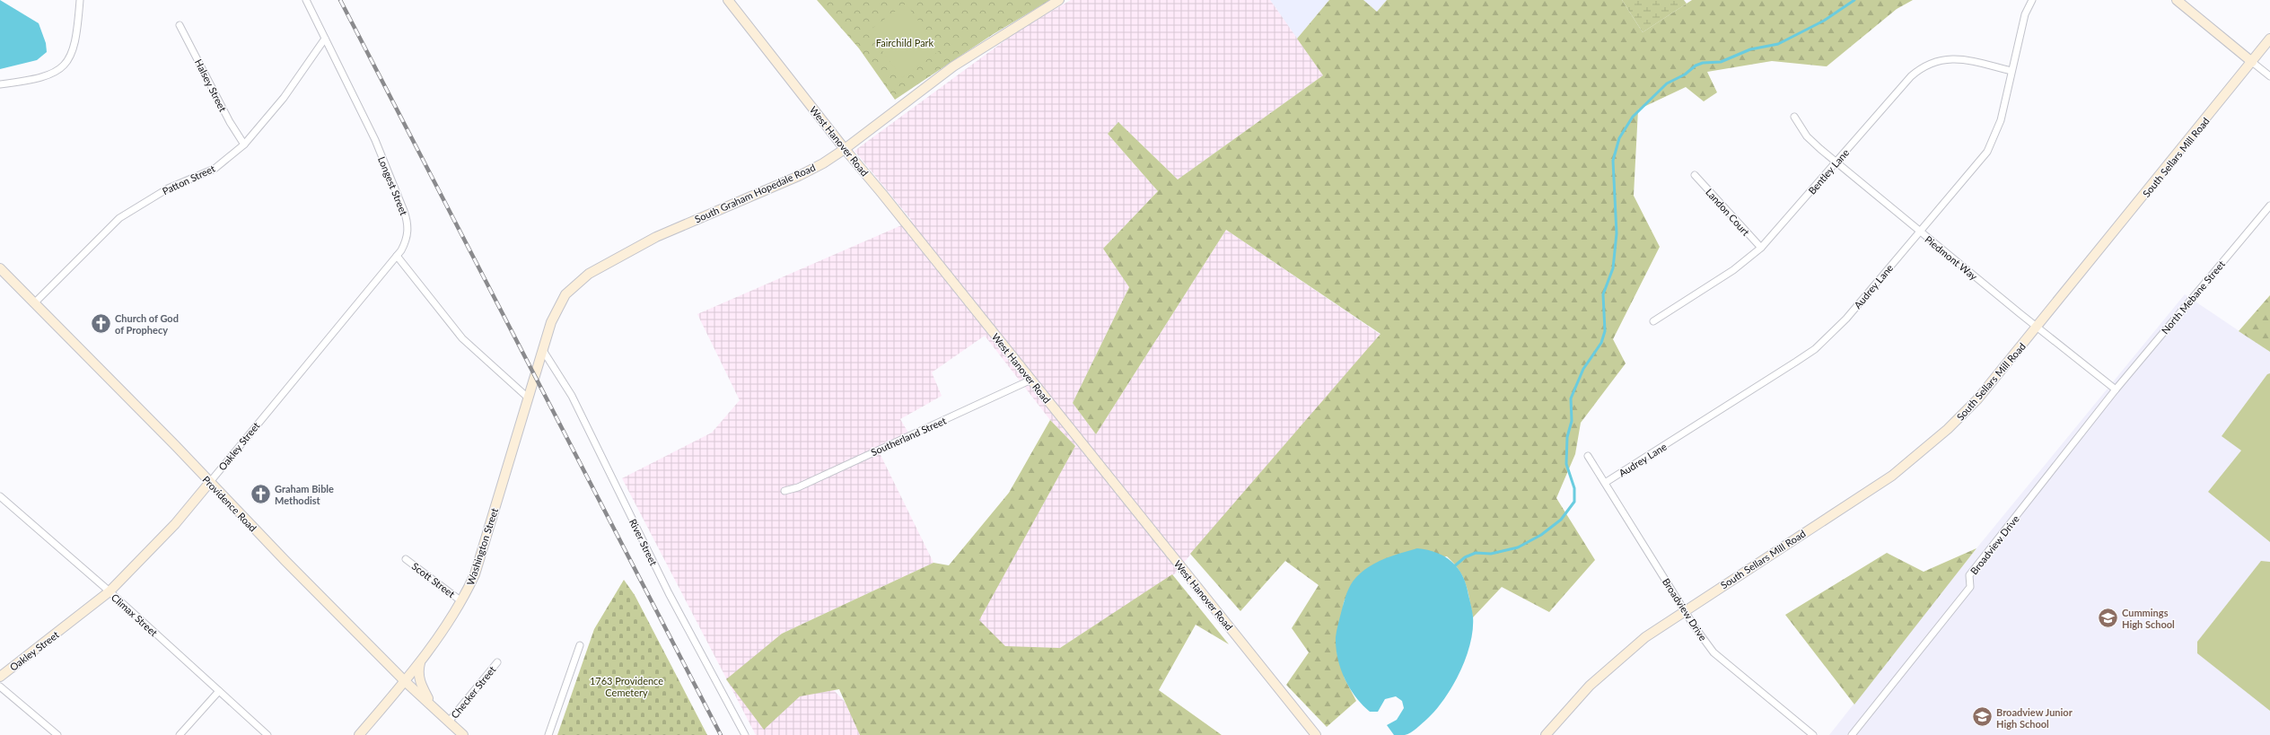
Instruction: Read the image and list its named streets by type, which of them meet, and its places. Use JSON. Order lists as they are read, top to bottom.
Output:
{
  "streets": {
    "street": [
      "Halsey Street",
      "West Hanover Road",
      "South Sellars Mill Road",
      "Bentley Lane",
      "Patton Street",
      "Longest Street",
      "South Graham Hopedale Road",
      "Landon Court",
      "Piedmont Way",
      "Audrey Lane",
      "North Mebane Street",
      "Southerland Street",
      "Oakley Street",
      "Providence Road",
      "River Street",
      "Broadview Drive",
      "Washington Street",
      "Scott Street",
      "Climax Street",
      "Checker Street"
    ]
  },
  "crossings": [
    ["Halsey Street", "Patton Street"],
    ["West Hanover Road", "South Graham Hopedale Road"],
    ["West Hanover Road", "Southerland Street"],
    ["South Sellars Mill Road", "Piedmont Way"],
    ["South Sellars Mill Road", "Broadview Drive"],
    ["Bentley Lane", "Landon Court"],
    ["Bentley Lane", "Piedmont Way"],
    ["Bentley Lane", "Audrey Lane"],
    ["Patton Street", "Longest Street"],
    ["Patton Street", "Providence Road"],
    ["Longest Street", "Oakley Street"],
    ["South Graham Hopedale Road", "River Street"],
    ["South Graham Hopedale Road", "Washington Street"],
    ["Piedmont Way", "Audrey Lane"],
    ["Piedmont Way", "North Mebane Street"],
    ["Piedmont Way", "Broadview Drive"],
    ["Audrey Lane", "Broadview Drive"],
    ["North Mebane Street", "Broadview Drive"],
    ["Oakley Street", "Providence Road"],
    ["Oakley Street", "Climax Street"],
    ["Providence Road", "Washington Street"],
    ["Providence Road", "Checker Street"],
    ["River Street", "Washington Street"],
    ["Washington Street", "Scott Street"]
  ],
  "parks": ["Fairchild Park", "1763 Providence Cemetery"],
  "places": {
    "church": ["Church of God of Prophecy", "Graham Bible Methodist"],
    "school or university": ["Cummings High School", "Broadview Junior High School"]
  }
}
